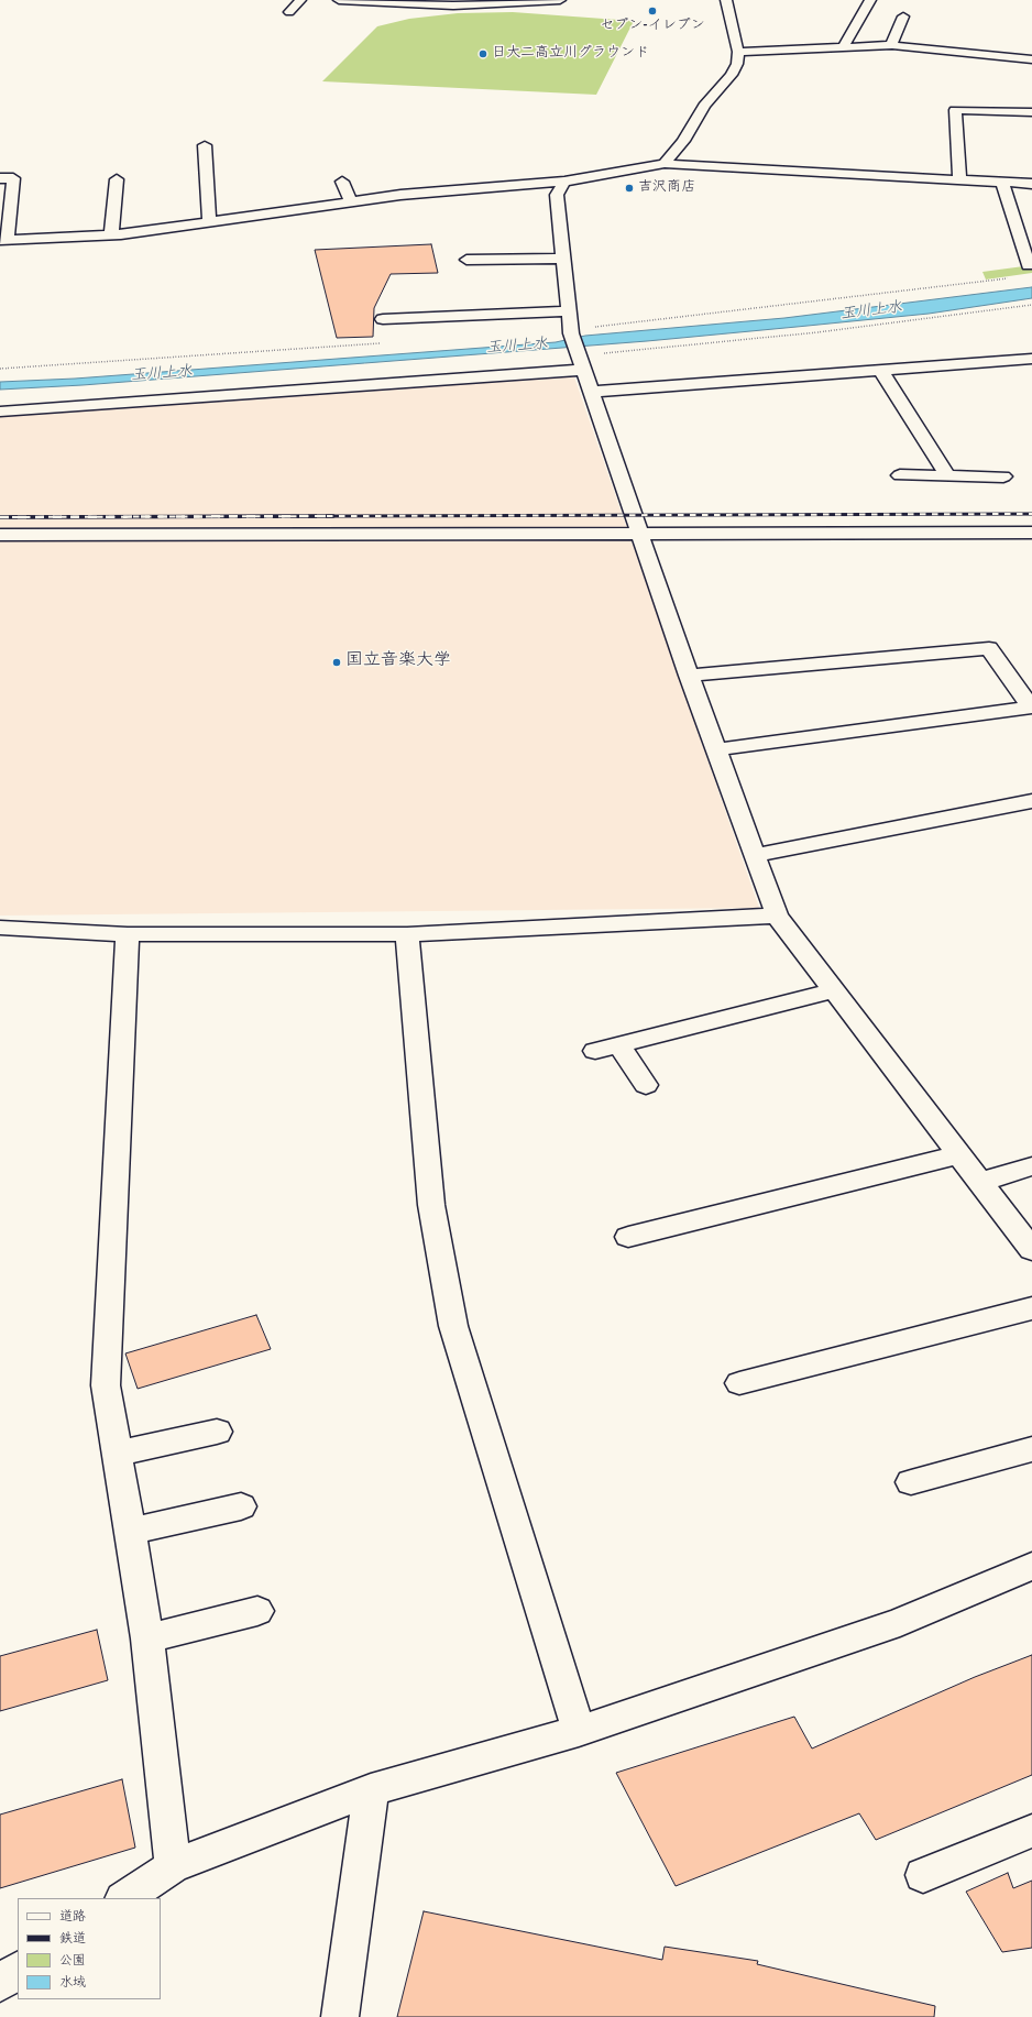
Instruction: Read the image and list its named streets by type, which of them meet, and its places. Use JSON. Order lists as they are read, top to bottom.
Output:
{
  "water": ["玉川上水"],
  "places": [
    "セブン-イレブン",
    "日大二高立川グラウンド",
    "吉沢商店",
    "国立音楽大学"
  ],
  "legend": [
    "道路",
    "鉄道",
    "公園",
    "水域"
  ]
}
